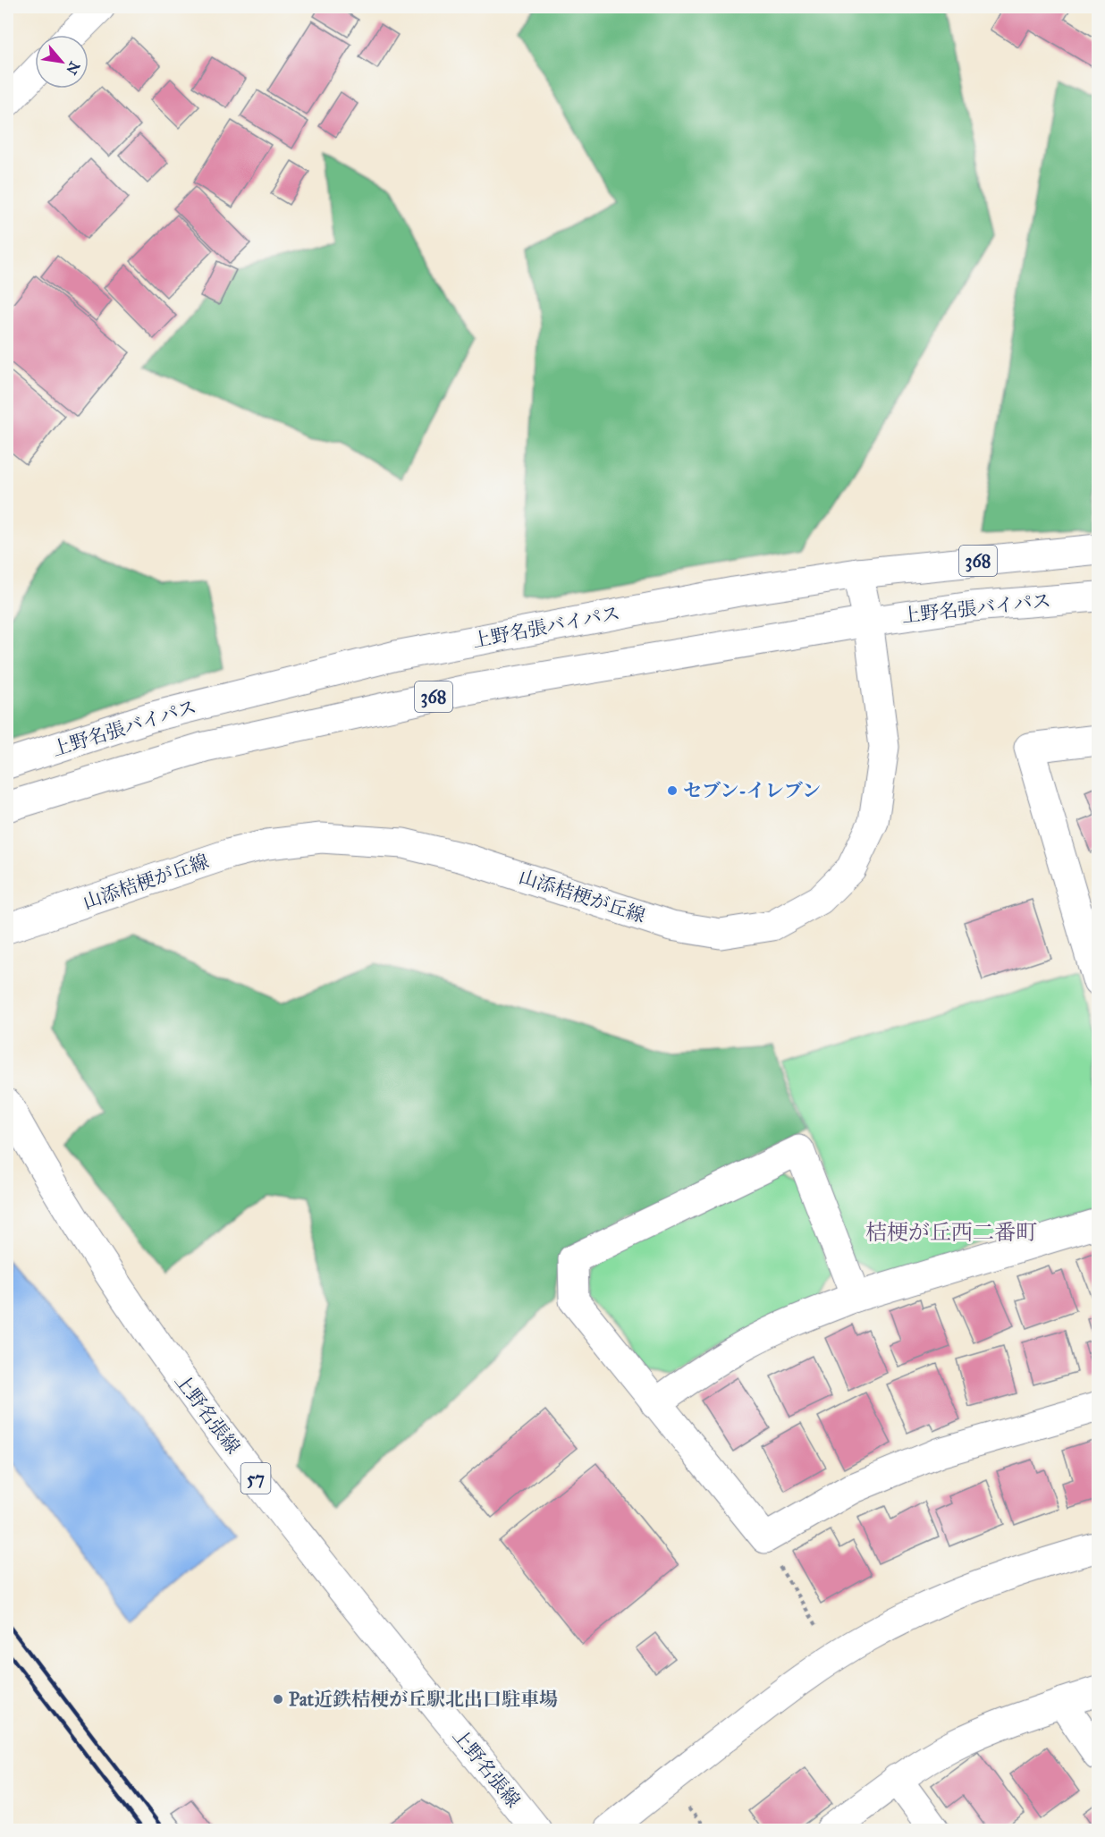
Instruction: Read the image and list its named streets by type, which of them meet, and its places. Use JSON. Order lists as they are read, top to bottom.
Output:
{
  "streets": {
    "main road": [
      "368",
      "上野名張バイパス",
      "山添桔梗が丘線",
      "上野名張線",
      "57"
    ]
  },
  "crossings": [
    ["上野名張バイパス", "山添桔梗が丘線"]
  ],
  "districts": ["桔梗が丘西二番町"],
  "places": ["セブン-イレブン", "Pat近鉄桔梗が丘駅北出口駐車場"],
  "north": "bottom right"
}
